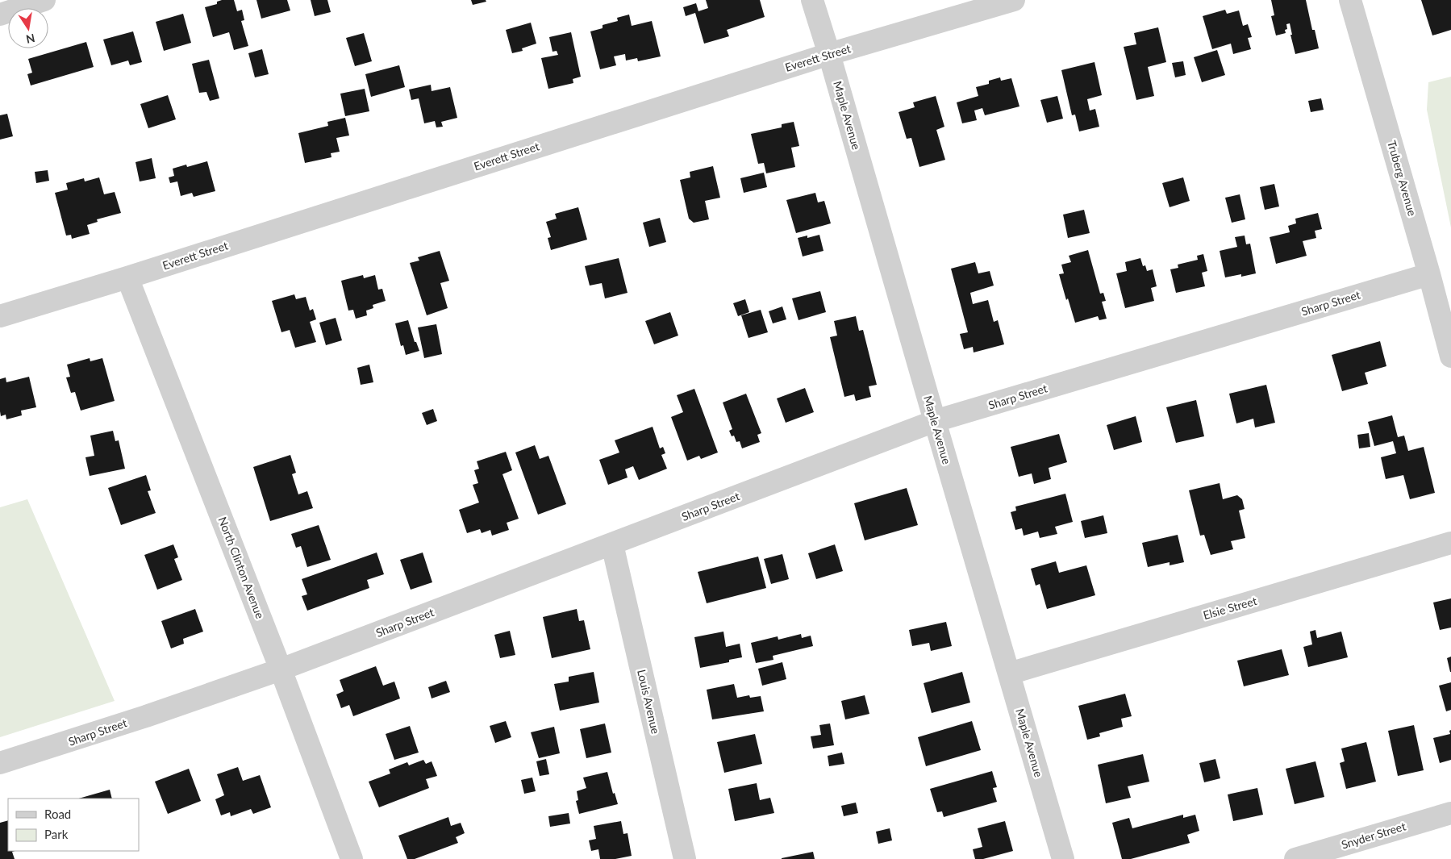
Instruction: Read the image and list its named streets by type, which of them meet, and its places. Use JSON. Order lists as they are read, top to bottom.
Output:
{
  "streets": {
    "street": [
      "Everett Street",
      "Maple Avenue",
      "Truberg Avenue",
      "Sharp Street",
      "North Clinton Avenue",
      "Elsie Street",
      "Louis Avenue",
      "Snyder Street"
    ]
  },
  "crossings": [
    ["Everett Street", "Maple Avenue"],
    ["Everett Street", "North Clinton Avenue"],
    ["Maple Avenue", "Sharp Street"],
    ["Maple Avenue", "Elsie Street"],
    ["Truberg Avenue", "Sharp Street"],
    ["Sharp Street", "North Clinton Avenue"],
    ["Sharp Street", "Louis Avenue"]
  ],
  "legend": ["Road", "Park"],
  "north": "bottom"
}
